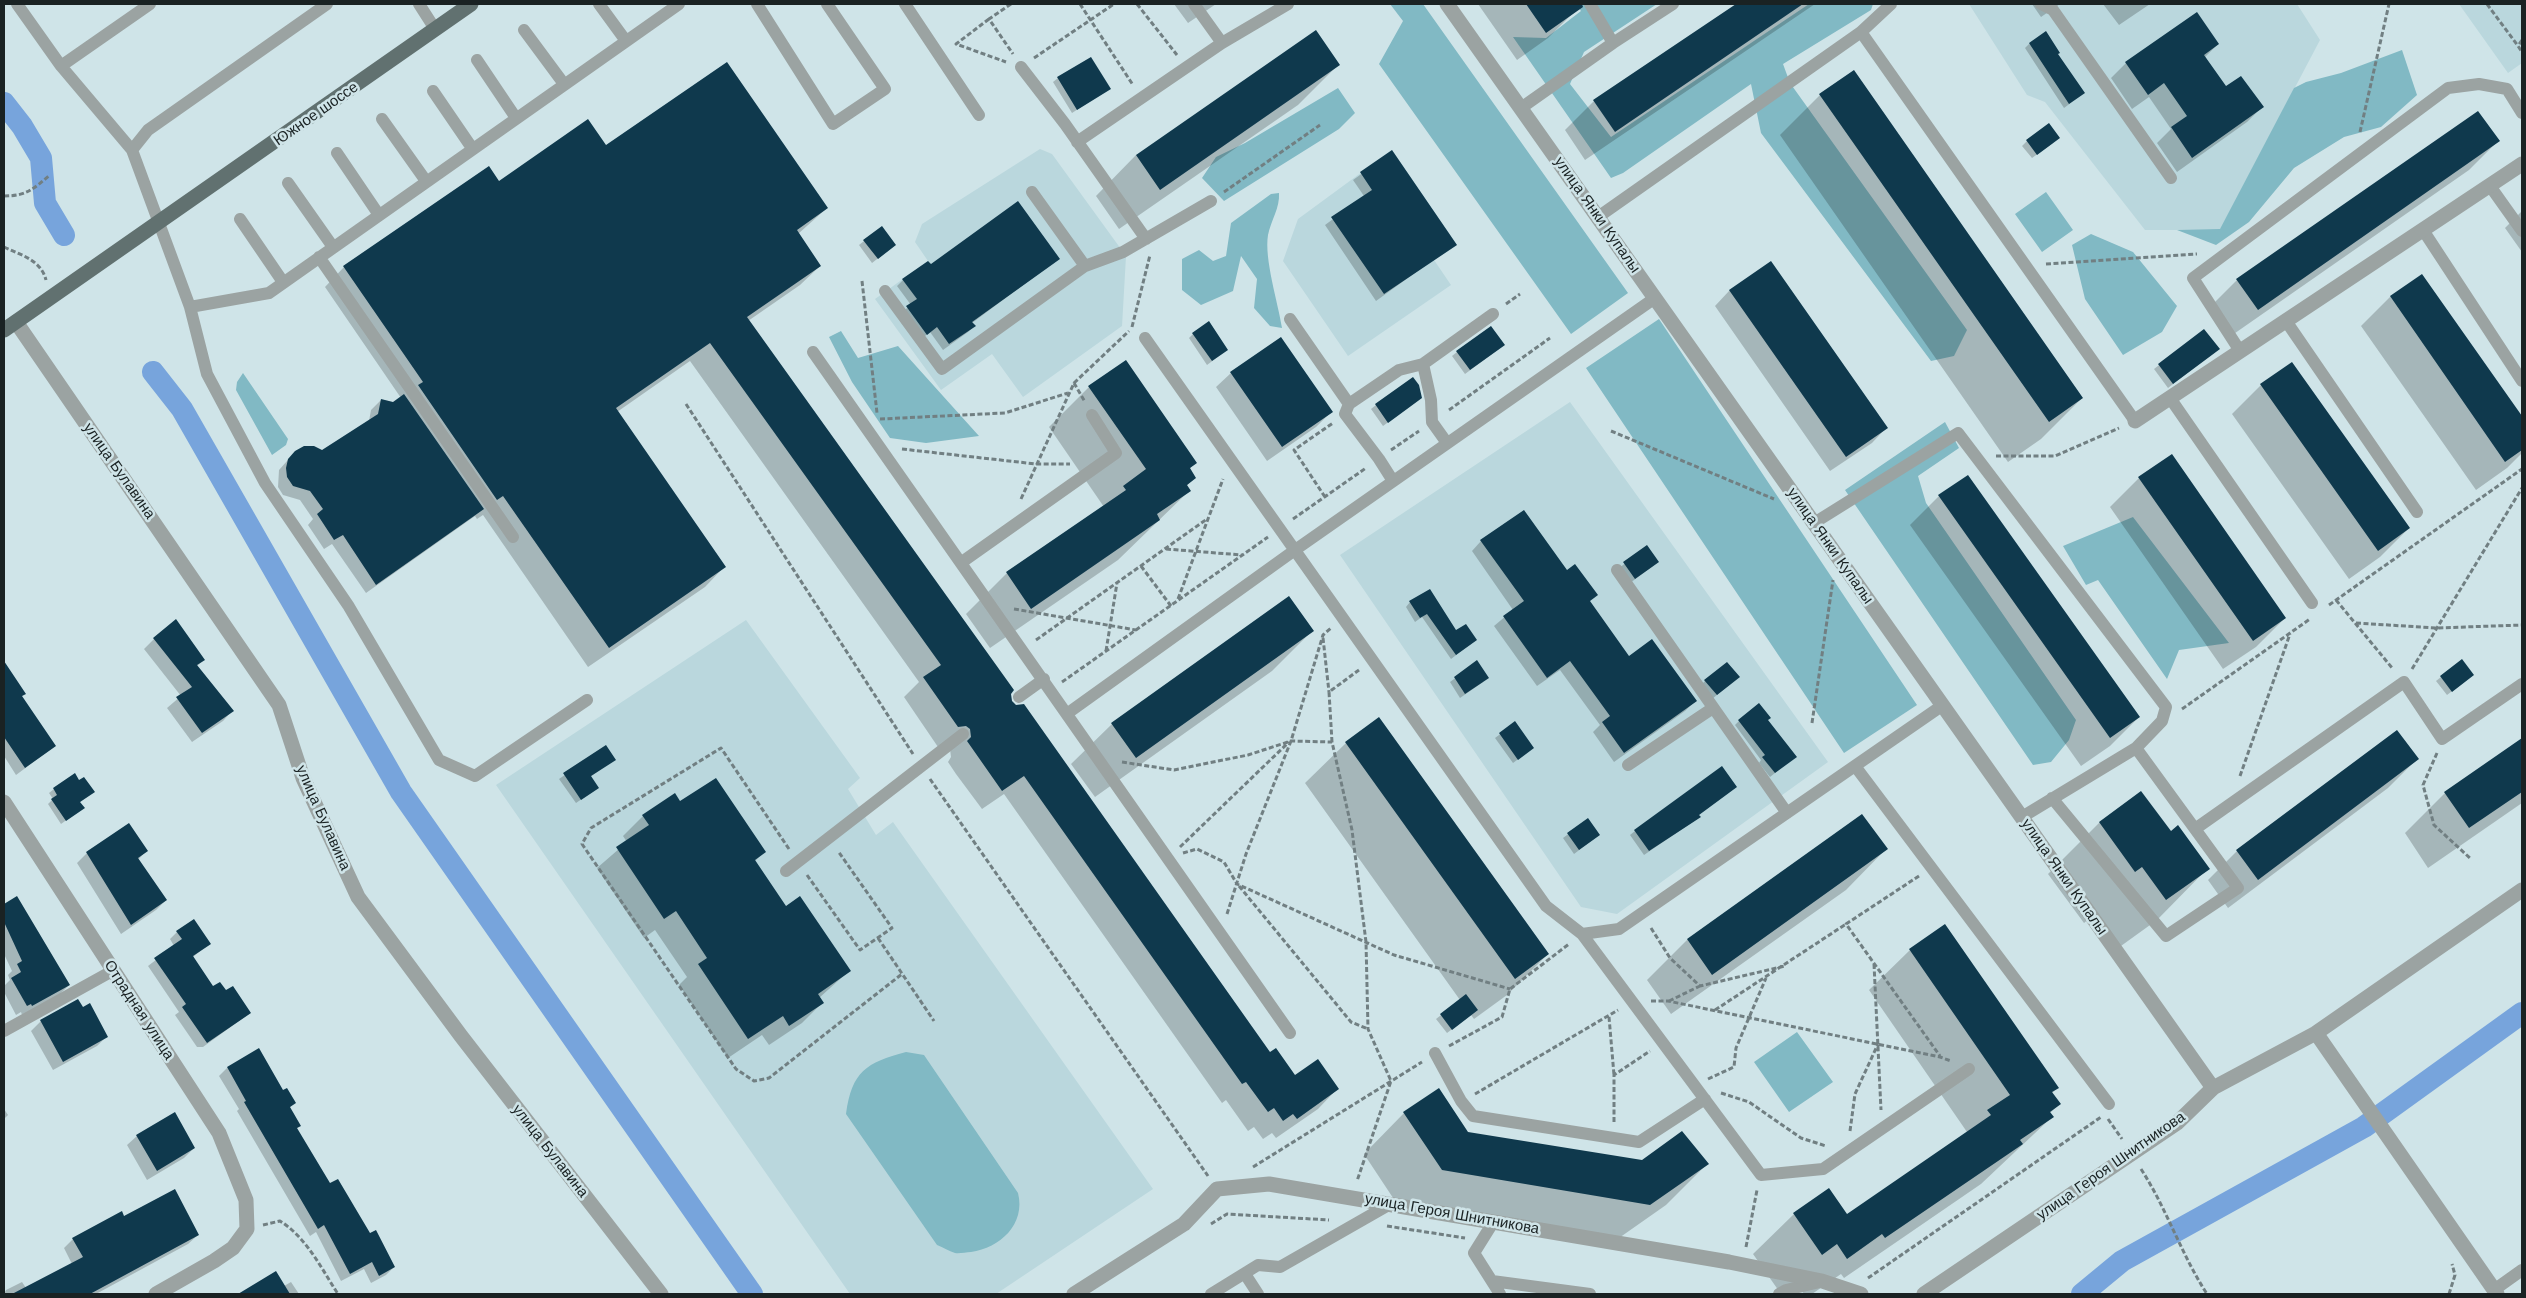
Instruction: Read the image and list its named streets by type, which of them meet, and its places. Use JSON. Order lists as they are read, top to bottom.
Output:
{
  "streets": {
    "main road": ["Южное шоссе"],
    "street": [
      "улица Янки Купалы",
      "улица Булавина",
      "Отрадная улица",
      "улица Героя Шнитникова"
    ]
  },
  "crossings": [
    ["Южное шоссе", "улица Булавина"],
    ["улица Янки Купалы", "улица Героя Шнитникова"]
  ]
}
